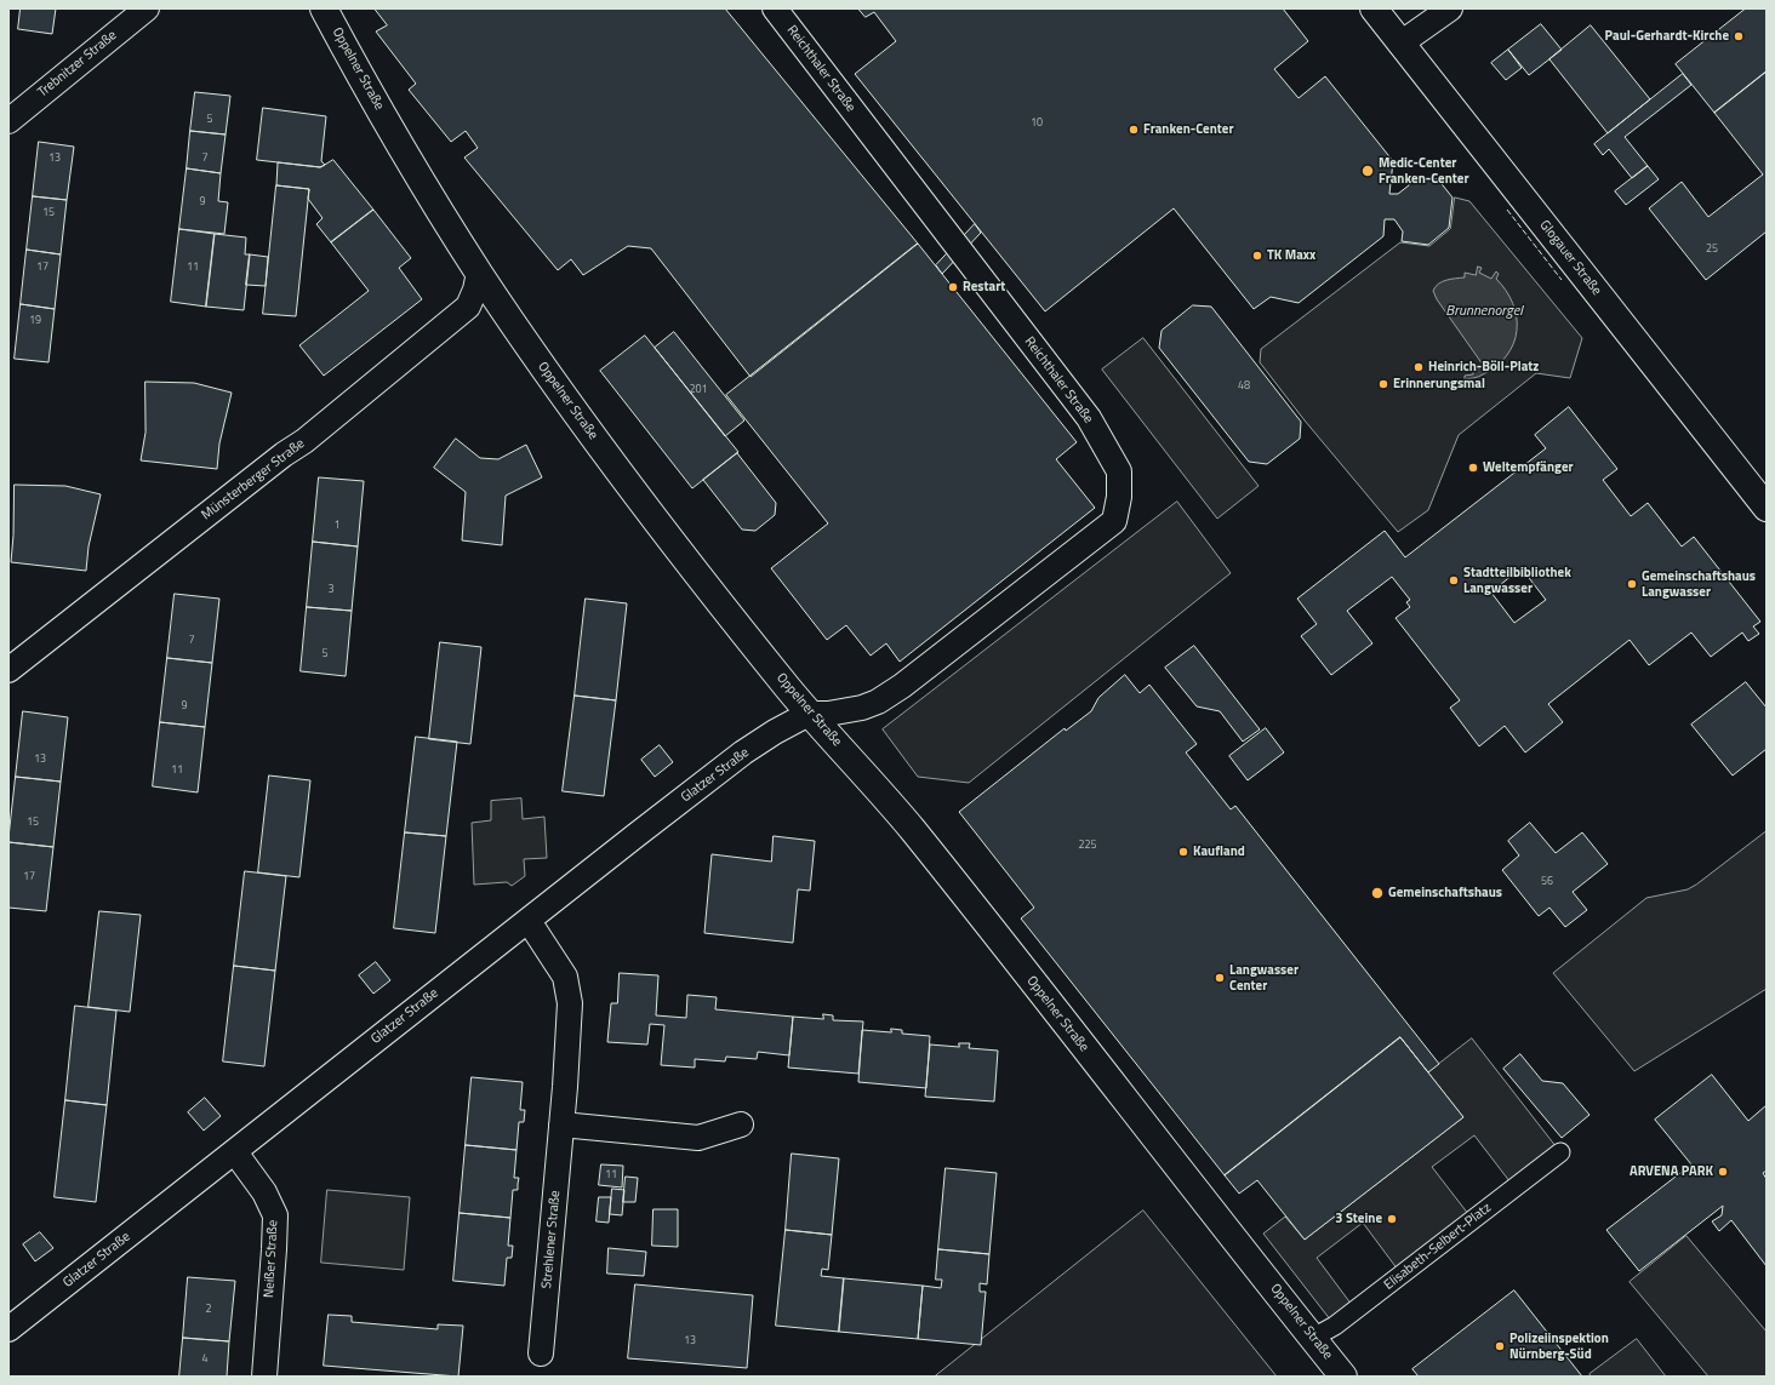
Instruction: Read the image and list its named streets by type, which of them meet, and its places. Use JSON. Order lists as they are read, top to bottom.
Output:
{
  "streets": {
    "street": [
      "Trebnitzer Straße",
      "Oppelner Straße",
      "Reichthaler Straße",
      "Glogauer Straße",
      "Münsterberger Straße",
      "Glatzer Straße",
      "Strehlener Straße",
      "Elisabeth-Selbert-Platz",
      "Neißer Straße"
    ]
  },
  "crossings": [
    ["Oppelner Straße", "Reichthaler Straße"],
    ["Oppelner Straße", "Münsterberger Straße"],
    ["Oppelner Straße", "Glatzer Straße"],
    ["Oppelner Straße", "Elisabeth-Selbert-Platz"],
    ["Reichthaler Straße", "Glatzer Straße"],
    ["Glatzer Straße", "Strehlener Straße"],
    ["Glatzer Straße", "Neißer Straße"]
  ],
  "water": ["Brunnenorgel"],
  "places": [
    "Paul-Gerhardt-Kirche",
    "Franken-Center",
    "Medic-Center Franken-Center",
    "TK Maxx",
    "Restart",
    "Heinrich-Böll-Platz",
    "Erinnerungsmal",
    "Weltempfänger",
    "Stadtteilbibliothek Langwasser",
    "Gemeinschaftshaus Langwasser",
    "Kaufland",
    "Gemeinschaftshaus",
    "Langwasser Center",
    "ARVENA PARK",
    "3 Steine",
    "Polizeiinspektion Nürnberg-Süd"
  ],
  "house_numbers": [
    "5",
    "10",
    "13",
    "7",
    "9",
    "15",
    "25",
    "17",
    "11",
    "19",
    "48",
    "201",
    "1",
    "3",
    "7",
    "5",
    "9",
    "13",
    "11",
    "15",
    "225",
    "17",
    "56",
    "11",
    "2",
    "13",
    "4"
  ]
}
